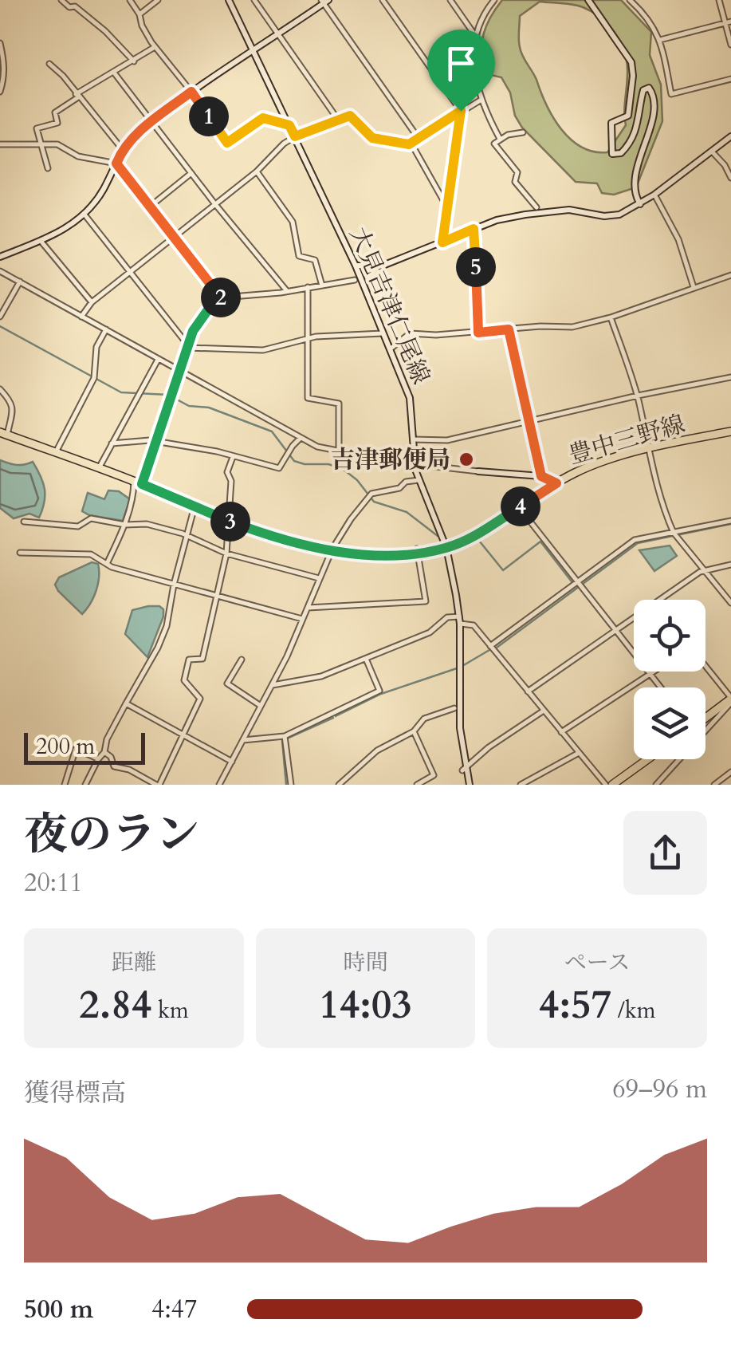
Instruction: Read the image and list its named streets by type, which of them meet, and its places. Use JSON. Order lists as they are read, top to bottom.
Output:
{
  "streets": {
    "main road": ["豊中三野線"],
    "street": ["大見吉津仁尾線"]
  },
  "crossings": [
    ["大見吉津仁尾線", "豊中三野線"]
  ],
  "places": ["吉津郵便局"],
  "scale_bar": "200 m",
  "page": {
    "pins": [
      "1",
      "5",
      "2",
      "4",
      "3"
    ],
    "scale": "200 m",
    "heading": ["夜のラン", "20:11"],
    "stats": [
      ["距離", "2.84 km"],
      ["時間", "14:03"],
      ["ペース", "4:57 /km"]
    ],
    "chart": ["獲得標高", "69–96 m"],
    "list": [
      {
        "name": "500 m",
        "note": "4:47"
      }
    ]
  }
}
